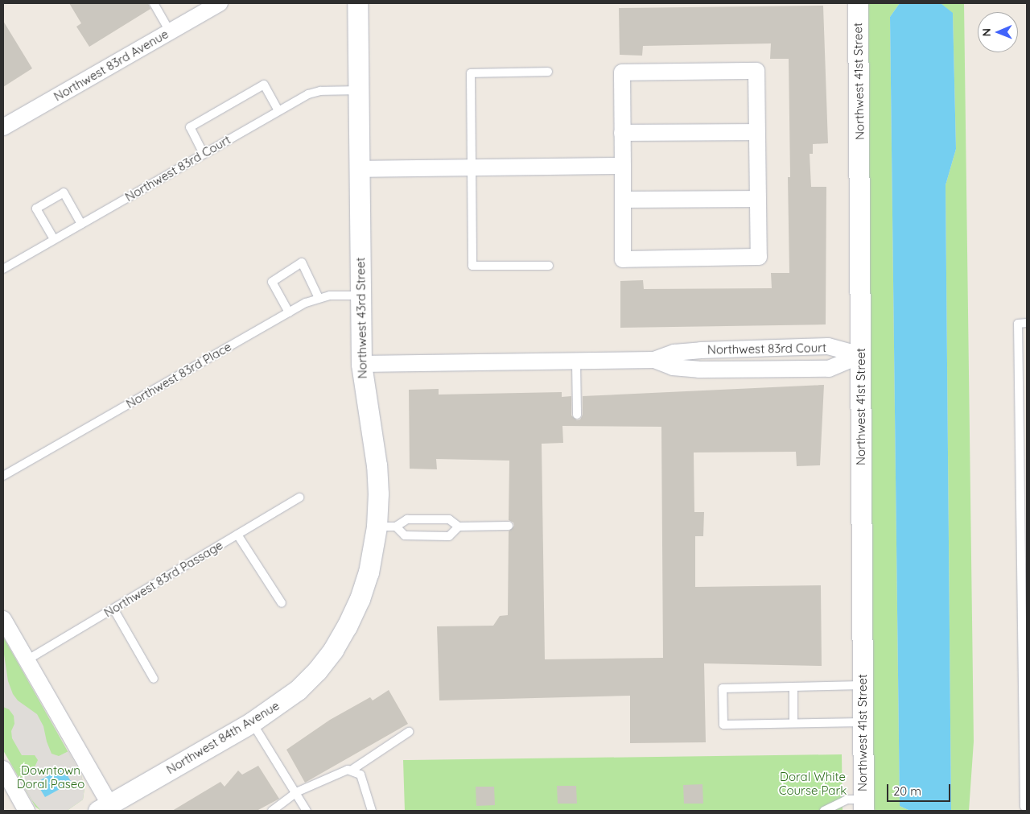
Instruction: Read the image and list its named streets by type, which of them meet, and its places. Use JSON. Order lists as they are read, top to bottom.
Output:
{
  "streets": {
    "street": [
      "Northwest 83rd Avenue",
      "Northwest 41st Street",
      "Northwest 83rd Court",
      "Northwest 43rd Street",
      "Northwest 84th Avenue"
    ],
    "lane": ["Northwest 83rd Place", "Northwest 83rd Passage"]
  },
  "crossings": [
    ["Northwest 41st Street", "Northwest 83rd Court"],
    ["Northwest 83rd Court", "Northwest 43rd Street"],
    ["Northwest 43rd Street", "Northwest 83rd Place"],
    ["Northwest 43rd Street", "Northwest 84th Avenue"]
  ],
  "parks": ["Downtown Doral Paseo", "Doral White Course Park"],
  "scale_bar": "20 m",
  "north": "left"
}
